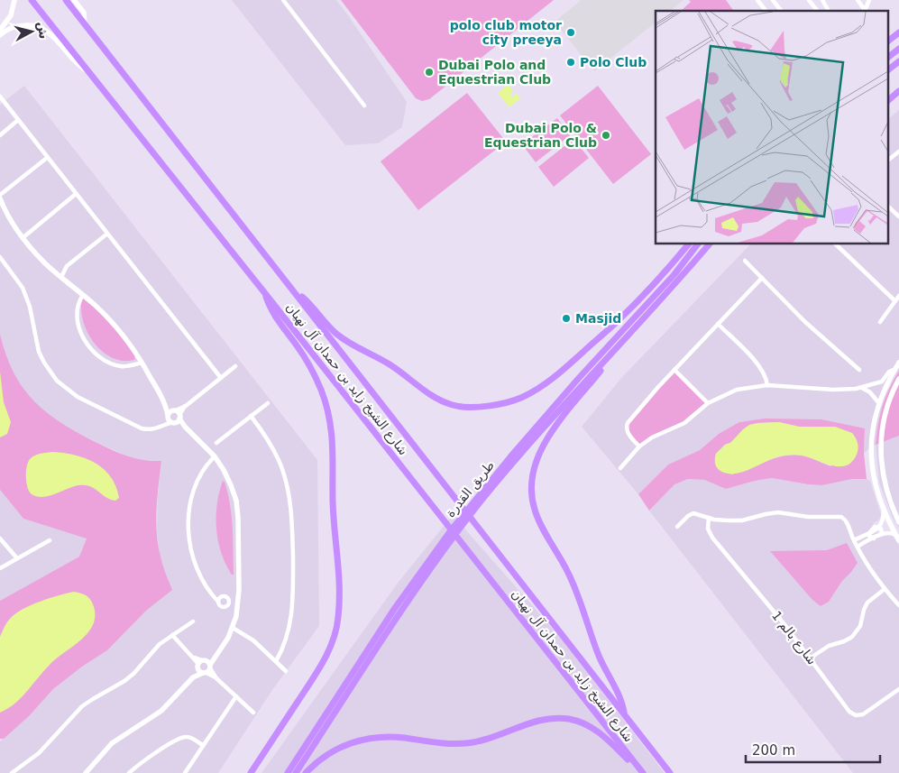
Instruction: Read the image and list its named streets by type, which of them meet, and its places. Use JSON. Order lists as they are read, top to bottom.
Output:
{
  "streets": {
    "main road": ["شارع الشيخ زايد بن حمدان آل نهيان", "طريق القدرة"],
    "street": ["شارع بالم 1"]
  },
  "places": [
    "polo club motor city preeya",
    "Polo Club",
    "Dubai Polo and Equestrian Club",
    "Dubai Polo & Equestrian Club",
    "Masjid"
  ],
  "scale_bar": "200 m",
  "north": "right"
}
